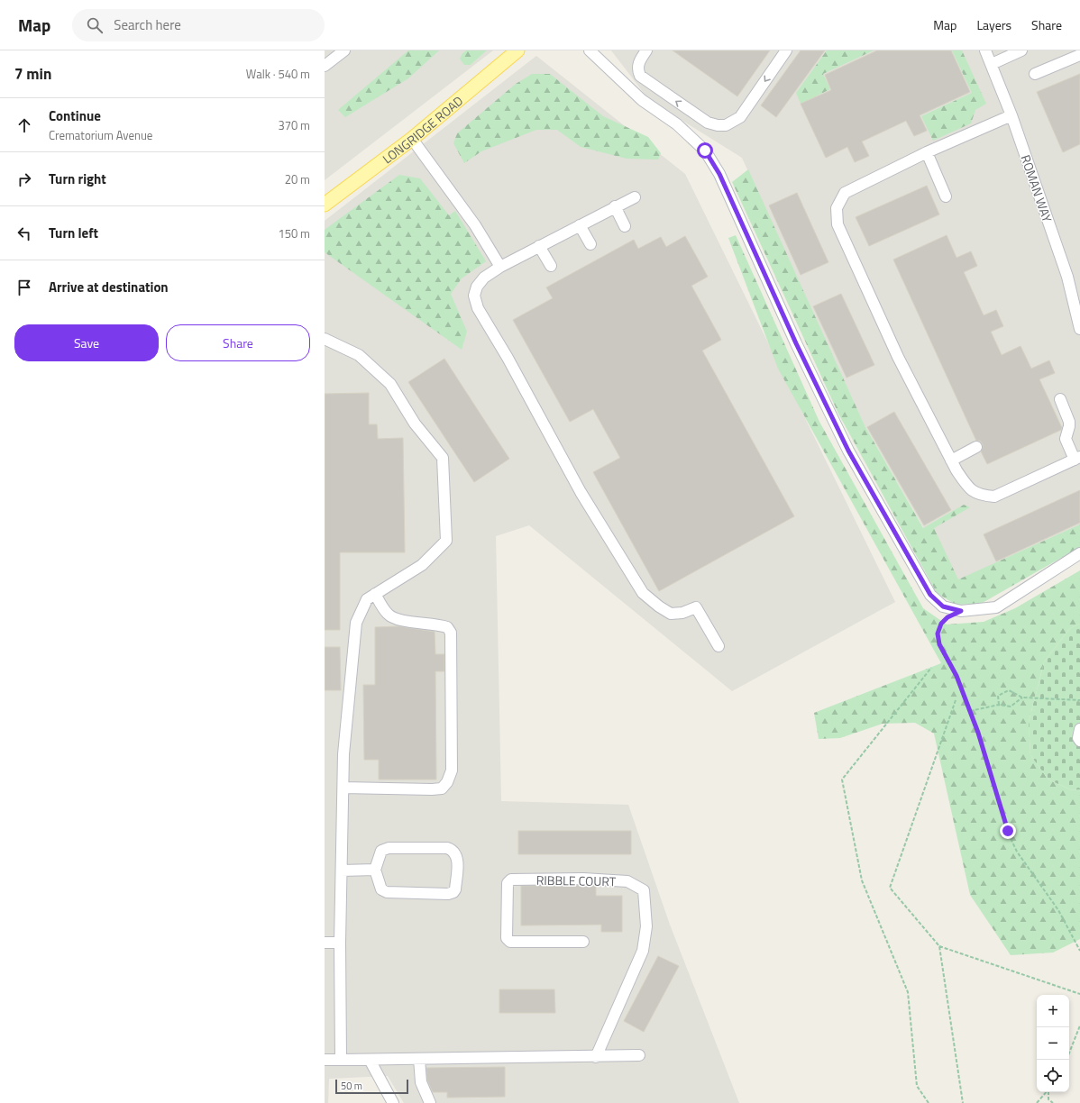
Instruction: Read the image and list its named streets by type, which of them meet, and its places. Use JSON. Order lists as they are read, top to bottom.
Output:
{
  "streets": {
    "main road": ["LONGRIDGE ROAD"],
    "lane": ["ROMAN WAY", "RIBBLE COURT"]
  },
  "scale_bar": "50 m",
  "page": {
    "header": "Map",
    "search": "Search here",
    "nav": ["Map", "Layers", "Share"],
    "heading": ["7 min", "Walk · 540 m"],
    "list": [
      ["Continue", "Crematorium Avenue", "370 m"],
      ["Turn right", "20 m"],
      ["Turn left", "150 m"],
      "Arrive at destination"
    ],
    "buttons": ["Save", "Share"],
    "map_buttons": ["+", "−"],
    "scale": "50 m"
  }
}
